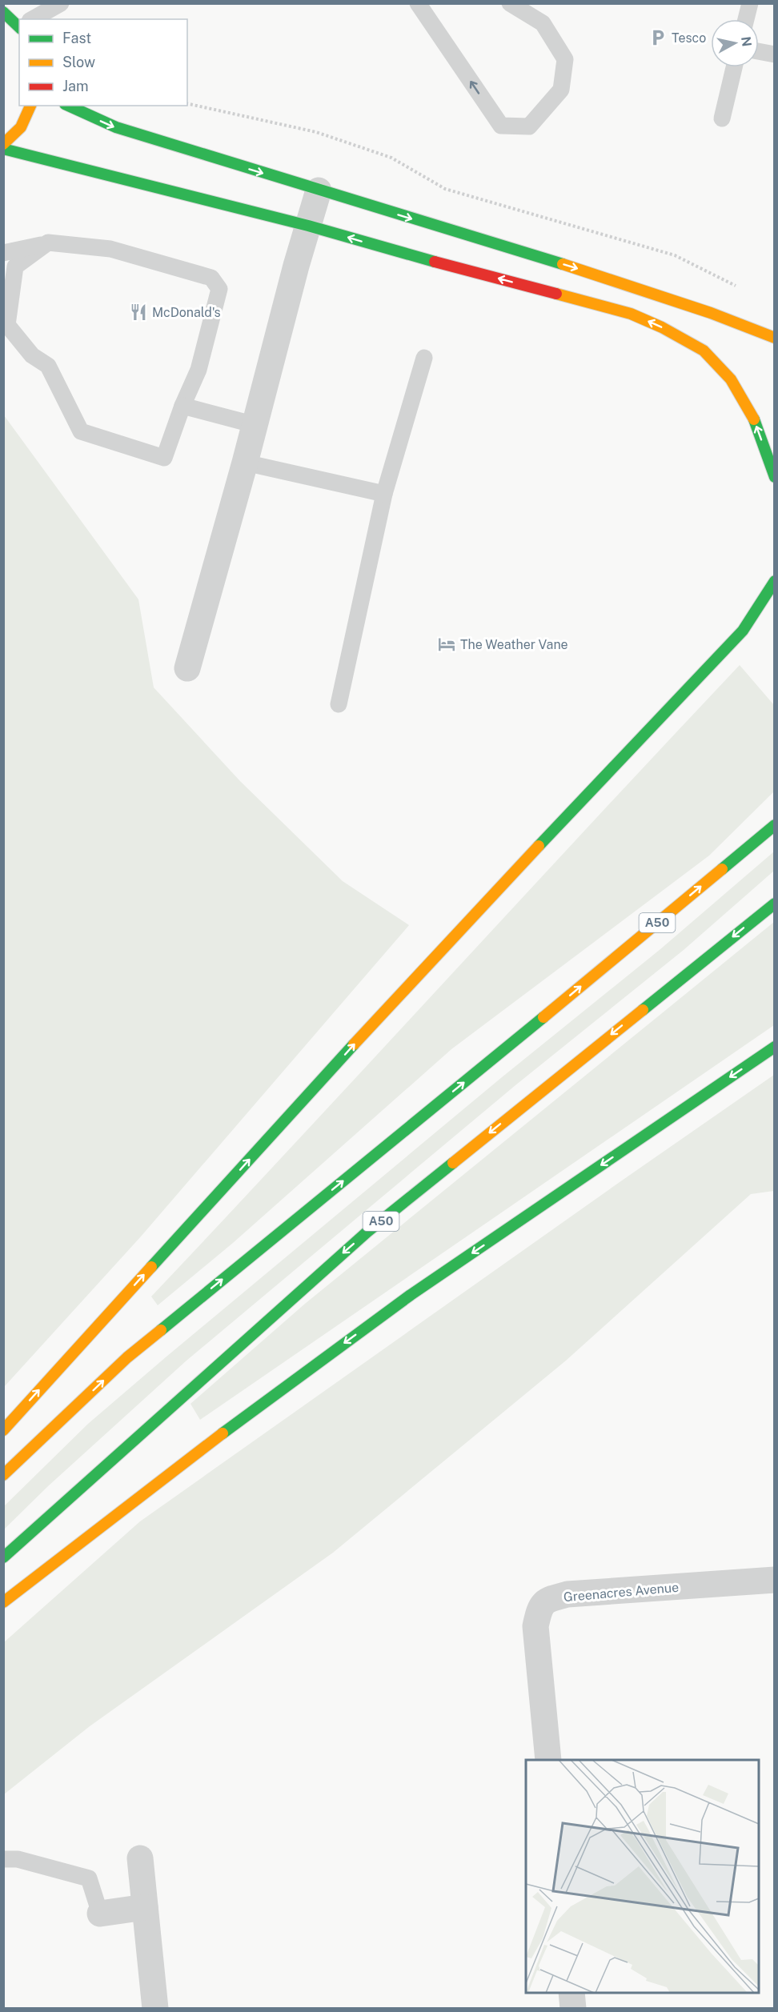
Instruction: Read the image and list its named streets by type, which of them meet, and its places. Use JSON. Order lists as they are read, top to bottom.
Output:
{
  "streets": {
    "main road": ["A50"],
    "street": ["Greenacres Avenue"]
  },
  "places": {
    "parking": ["Tesco"],
    "restaurant": ["McDonald's"],
    "hotel": ["The Weather Vane"]
  },
  "legend": ["Fast", "Slow", "Jam"],
  "north": "right"
}
